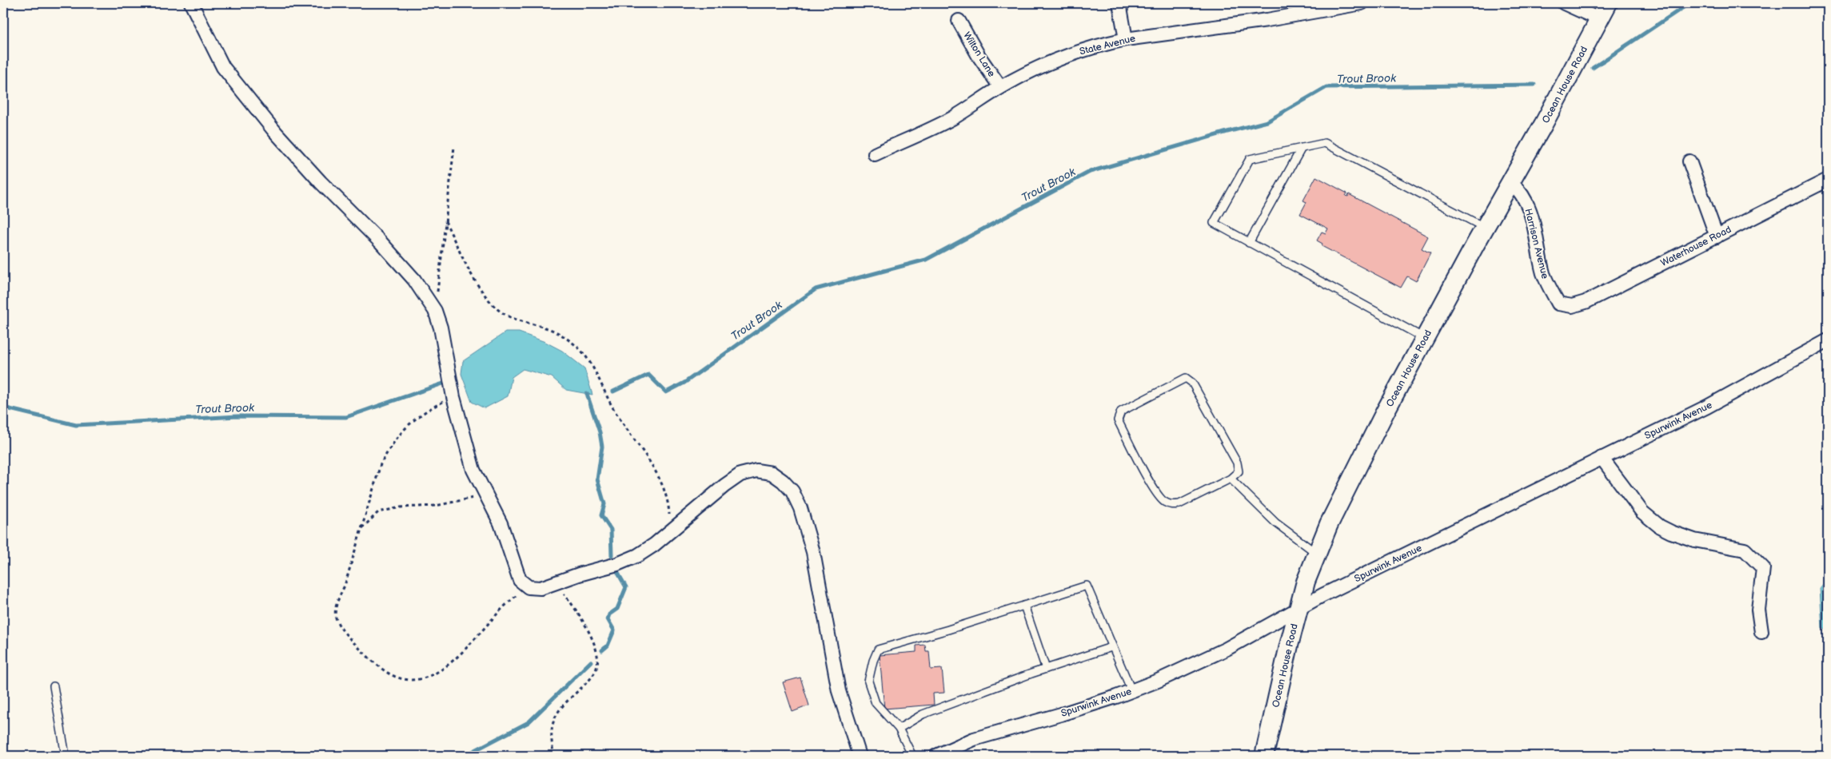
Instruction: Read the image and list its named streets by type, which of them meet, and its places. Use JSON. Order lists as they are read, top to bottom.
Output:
{
  "streets": {
    "main road": ["Ocean House Road"],
    "street": [
      "State Avenue",
      "Wilton Lane",
      "Harrison Avenue",
      "Waterhouse Road",
      "Spurwink Avenue"
    ]
  },
  "crossings": [
    ["State Avenue", "Wilton Lane"],
    ["Ocean House Road", "Harrison Avenue"],
    ["Ocean House Road", "Spurwink Avenue"],
    ["Harrison Avenue", "Waterhouse Road"]
  ],
  "water": ["Trout Brook"]
}
